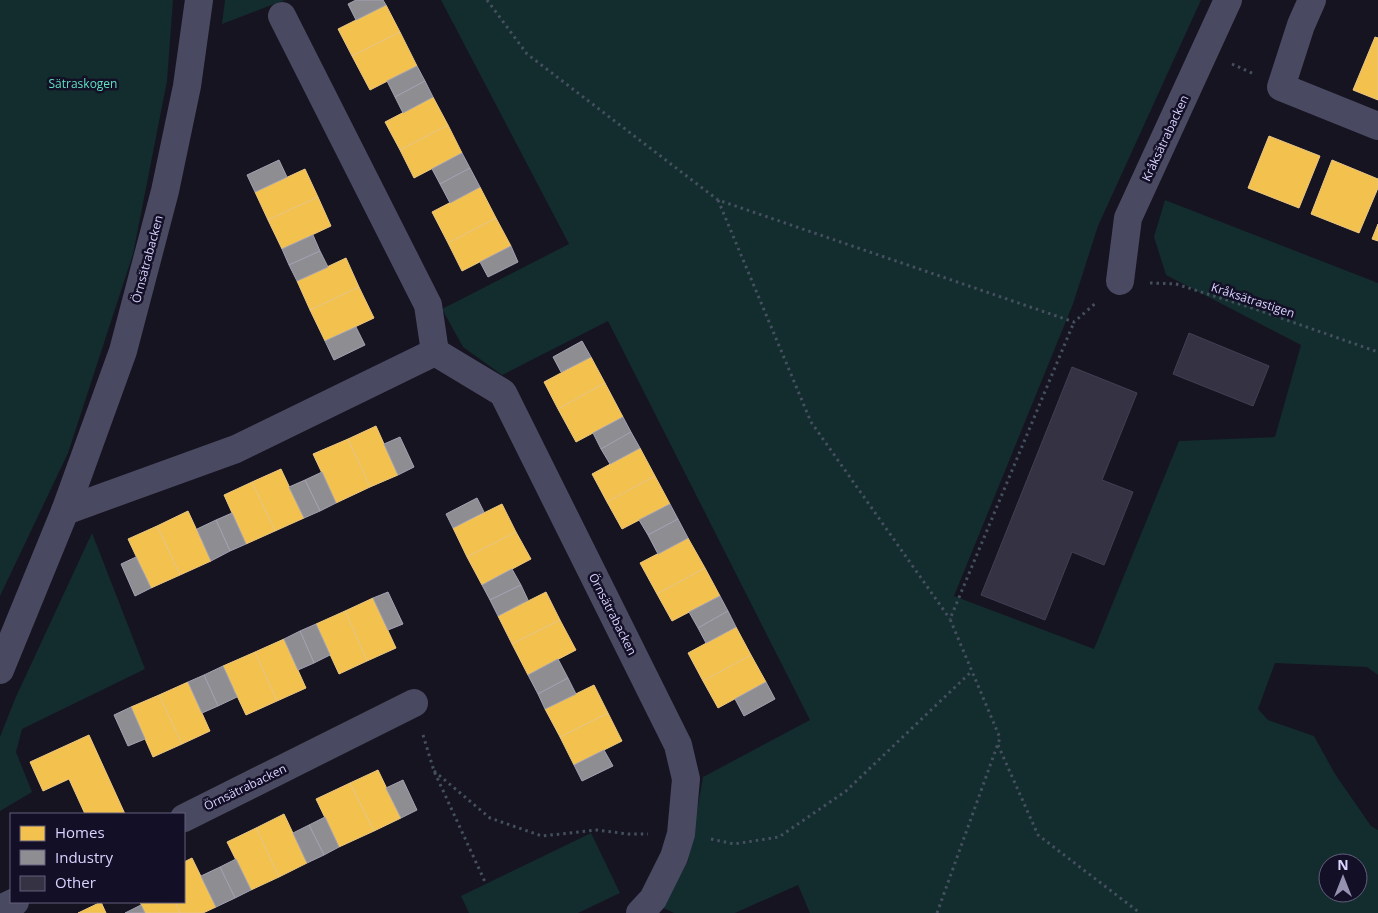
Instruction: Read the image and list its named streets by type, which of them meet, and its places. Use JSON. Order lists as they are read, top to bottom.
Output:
{
  "streets": {
    "street": ["Kråksätrabacken", "Örnsätrabacken"],
    "path": ["Kråksätrastigen"]
  },
  "crossings": [
    ["Kråksätrabacken", "Kråksätrastigen"]
  ],
  "parks": ["Sätraskogen"],
  "legend": ["Homes", "Industry", "Other"],
  "north": "top"
}
